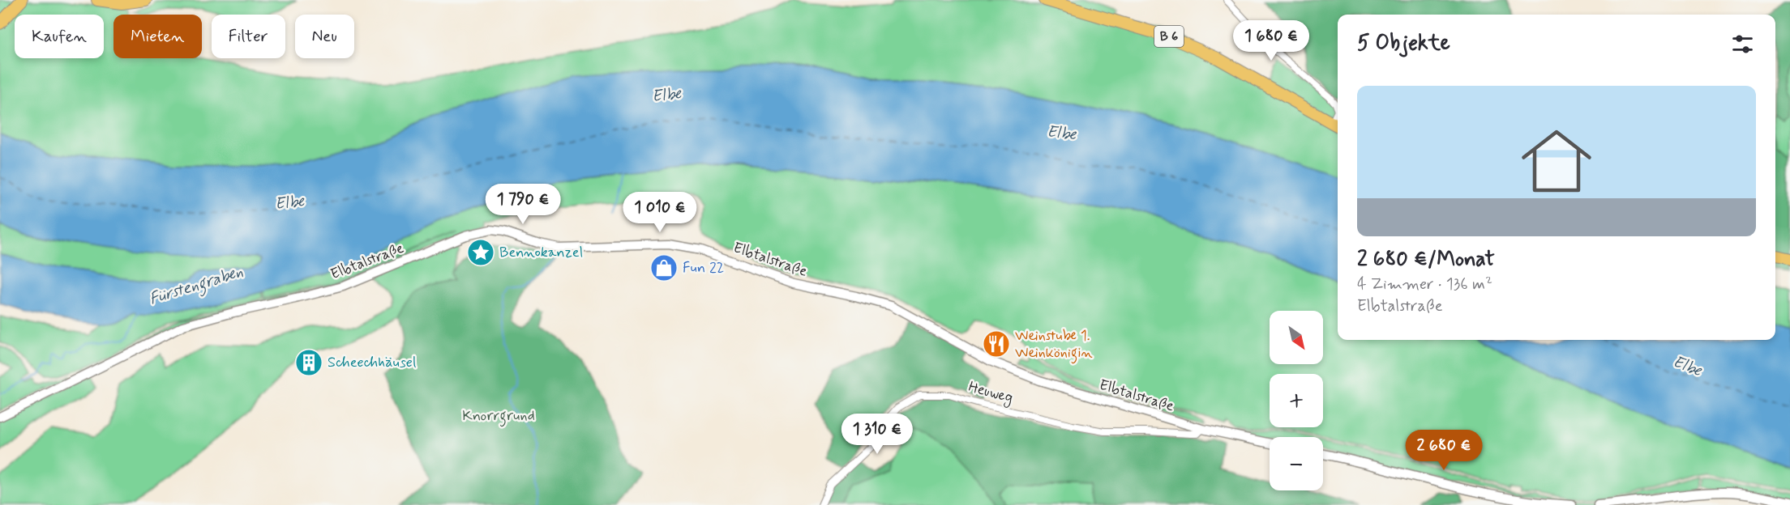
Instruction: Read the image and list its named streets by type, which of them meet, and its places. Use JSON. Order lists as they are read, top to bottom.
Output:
{
  "streets": {
    "main road": ["B 6"],
    "street": ["Elbtalstraße", "Heuweg"]
  },
  "crossings": [
    ["Elbtalstraße", "Heuweg"]
  ],
  "water": ["Elbe", "Fürstengraben"],
  "parks": ["Knorrgrund"],
  "places": {
    "place": ["Bennokanzel"],
    "shop": ["Fun 22"],
    "restaurant": ["Weinstube 1. Weinkönigin"],
    "building": ["Scheechhäusel"]
  },
  "north": "bottom right",
  "page": {
    "chip": [
      "Kaufen",
      "Mieten",
      "Filter",
      "Neu"
    ],
    "heading": "5 Objekte",
    "price": [
      "1 680 €",
      "1 790 €",
      "1 010 €",
      "1 310 €",
      "2 680 €"
    ],
    "list": [
      {
        "name": "2 680 €/Monat",
        "note": "4 Zimmer · 136 m² · Elbtalstraße"
      }
    ],
    "map_buttons": ["+", "−"]
  }
}
